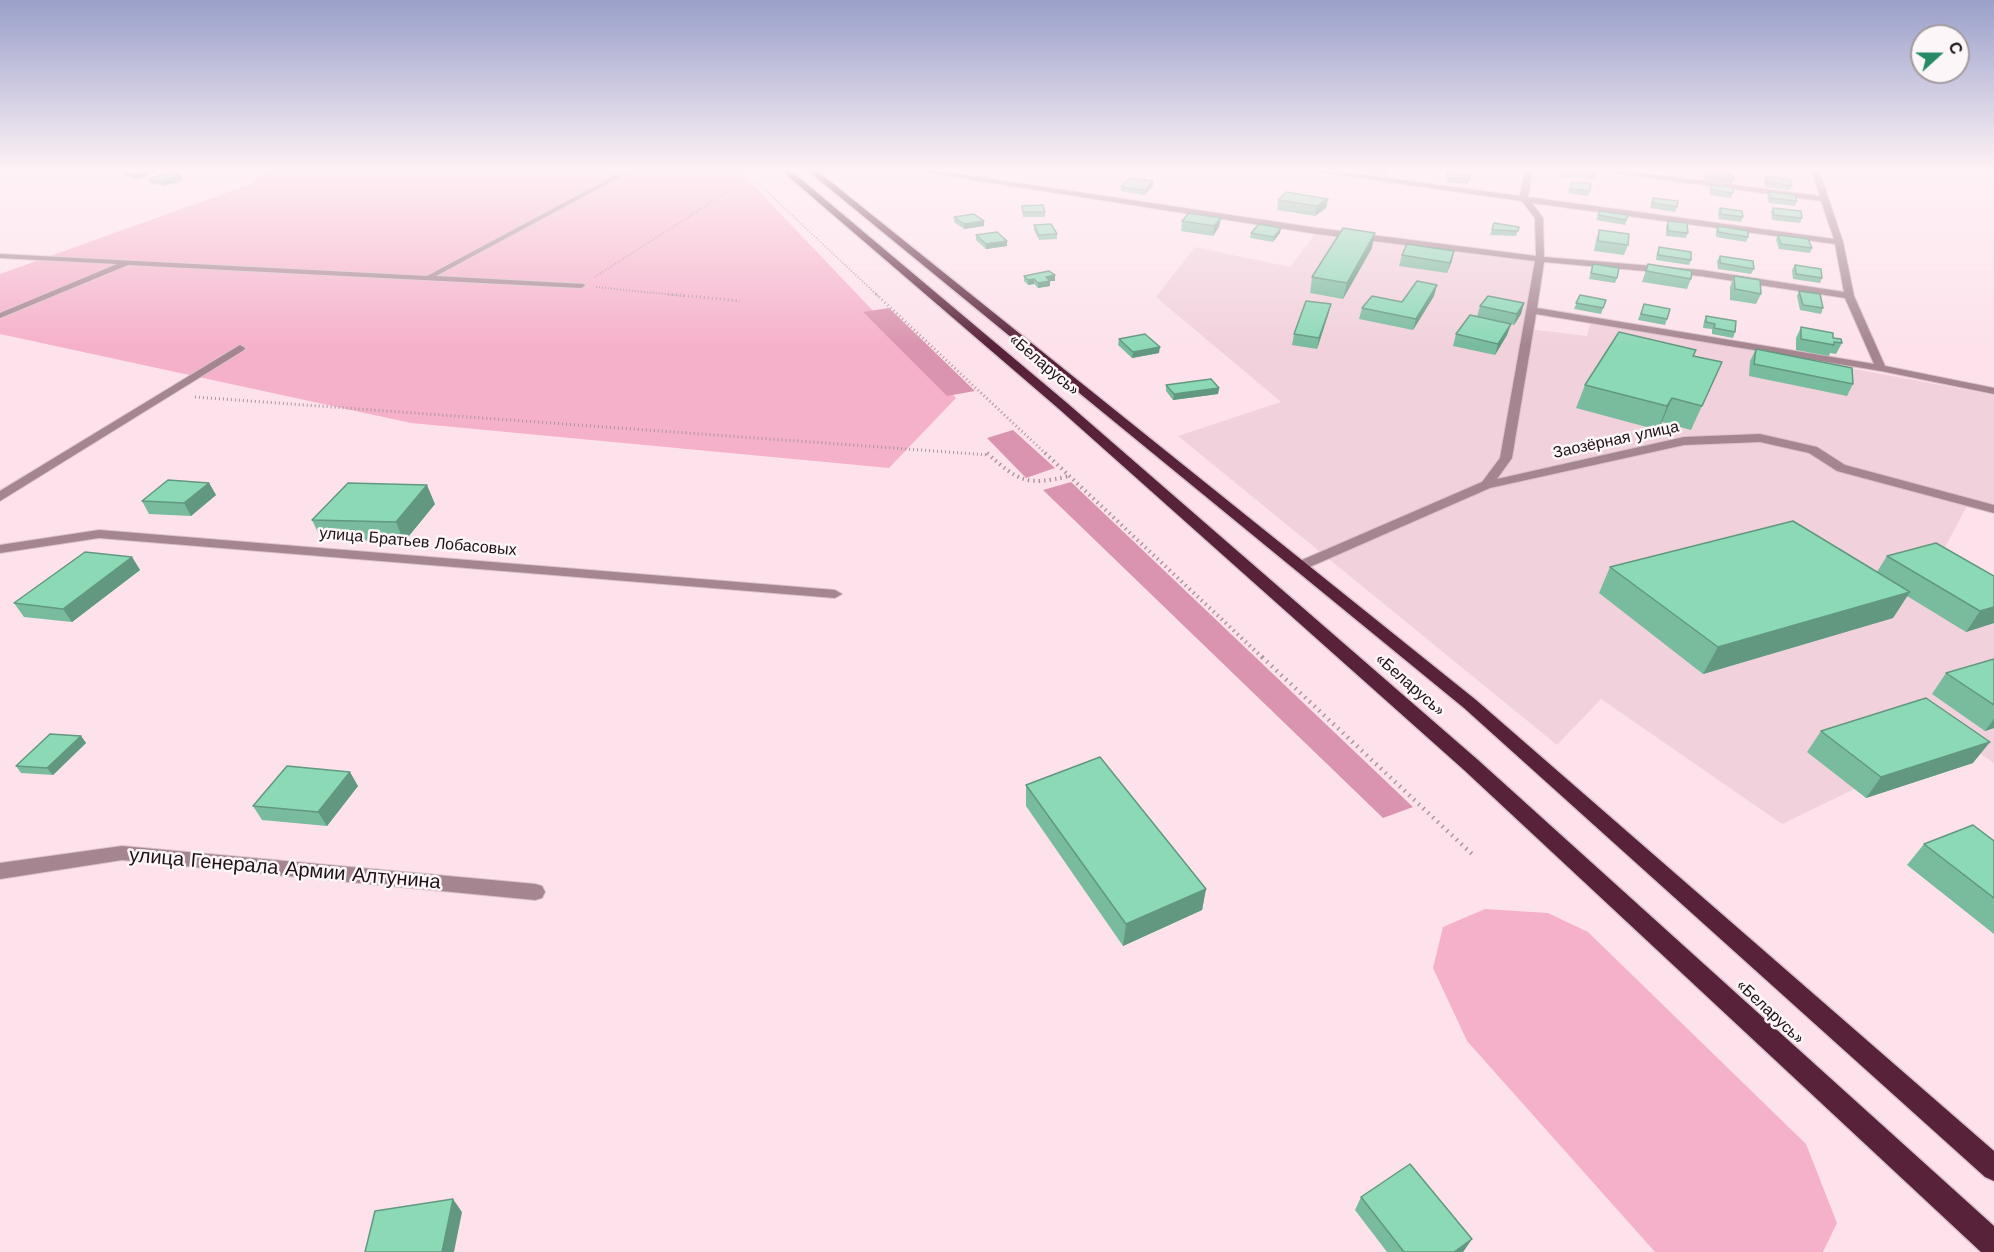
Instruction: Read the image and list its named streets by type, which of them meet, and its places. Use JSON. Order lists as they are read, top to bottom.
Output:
{
  "streets": {
    "highway": ["«Беларусь»"],
    "street": ["Заозёрная улица", "улица Братьев Лобасовых", "улица Генерала Армии Алтунина"]
  },
  "crossings": [
    ["«Беларусь»", "Заозёрная улица"]
  ],
  "north": "right"
}
